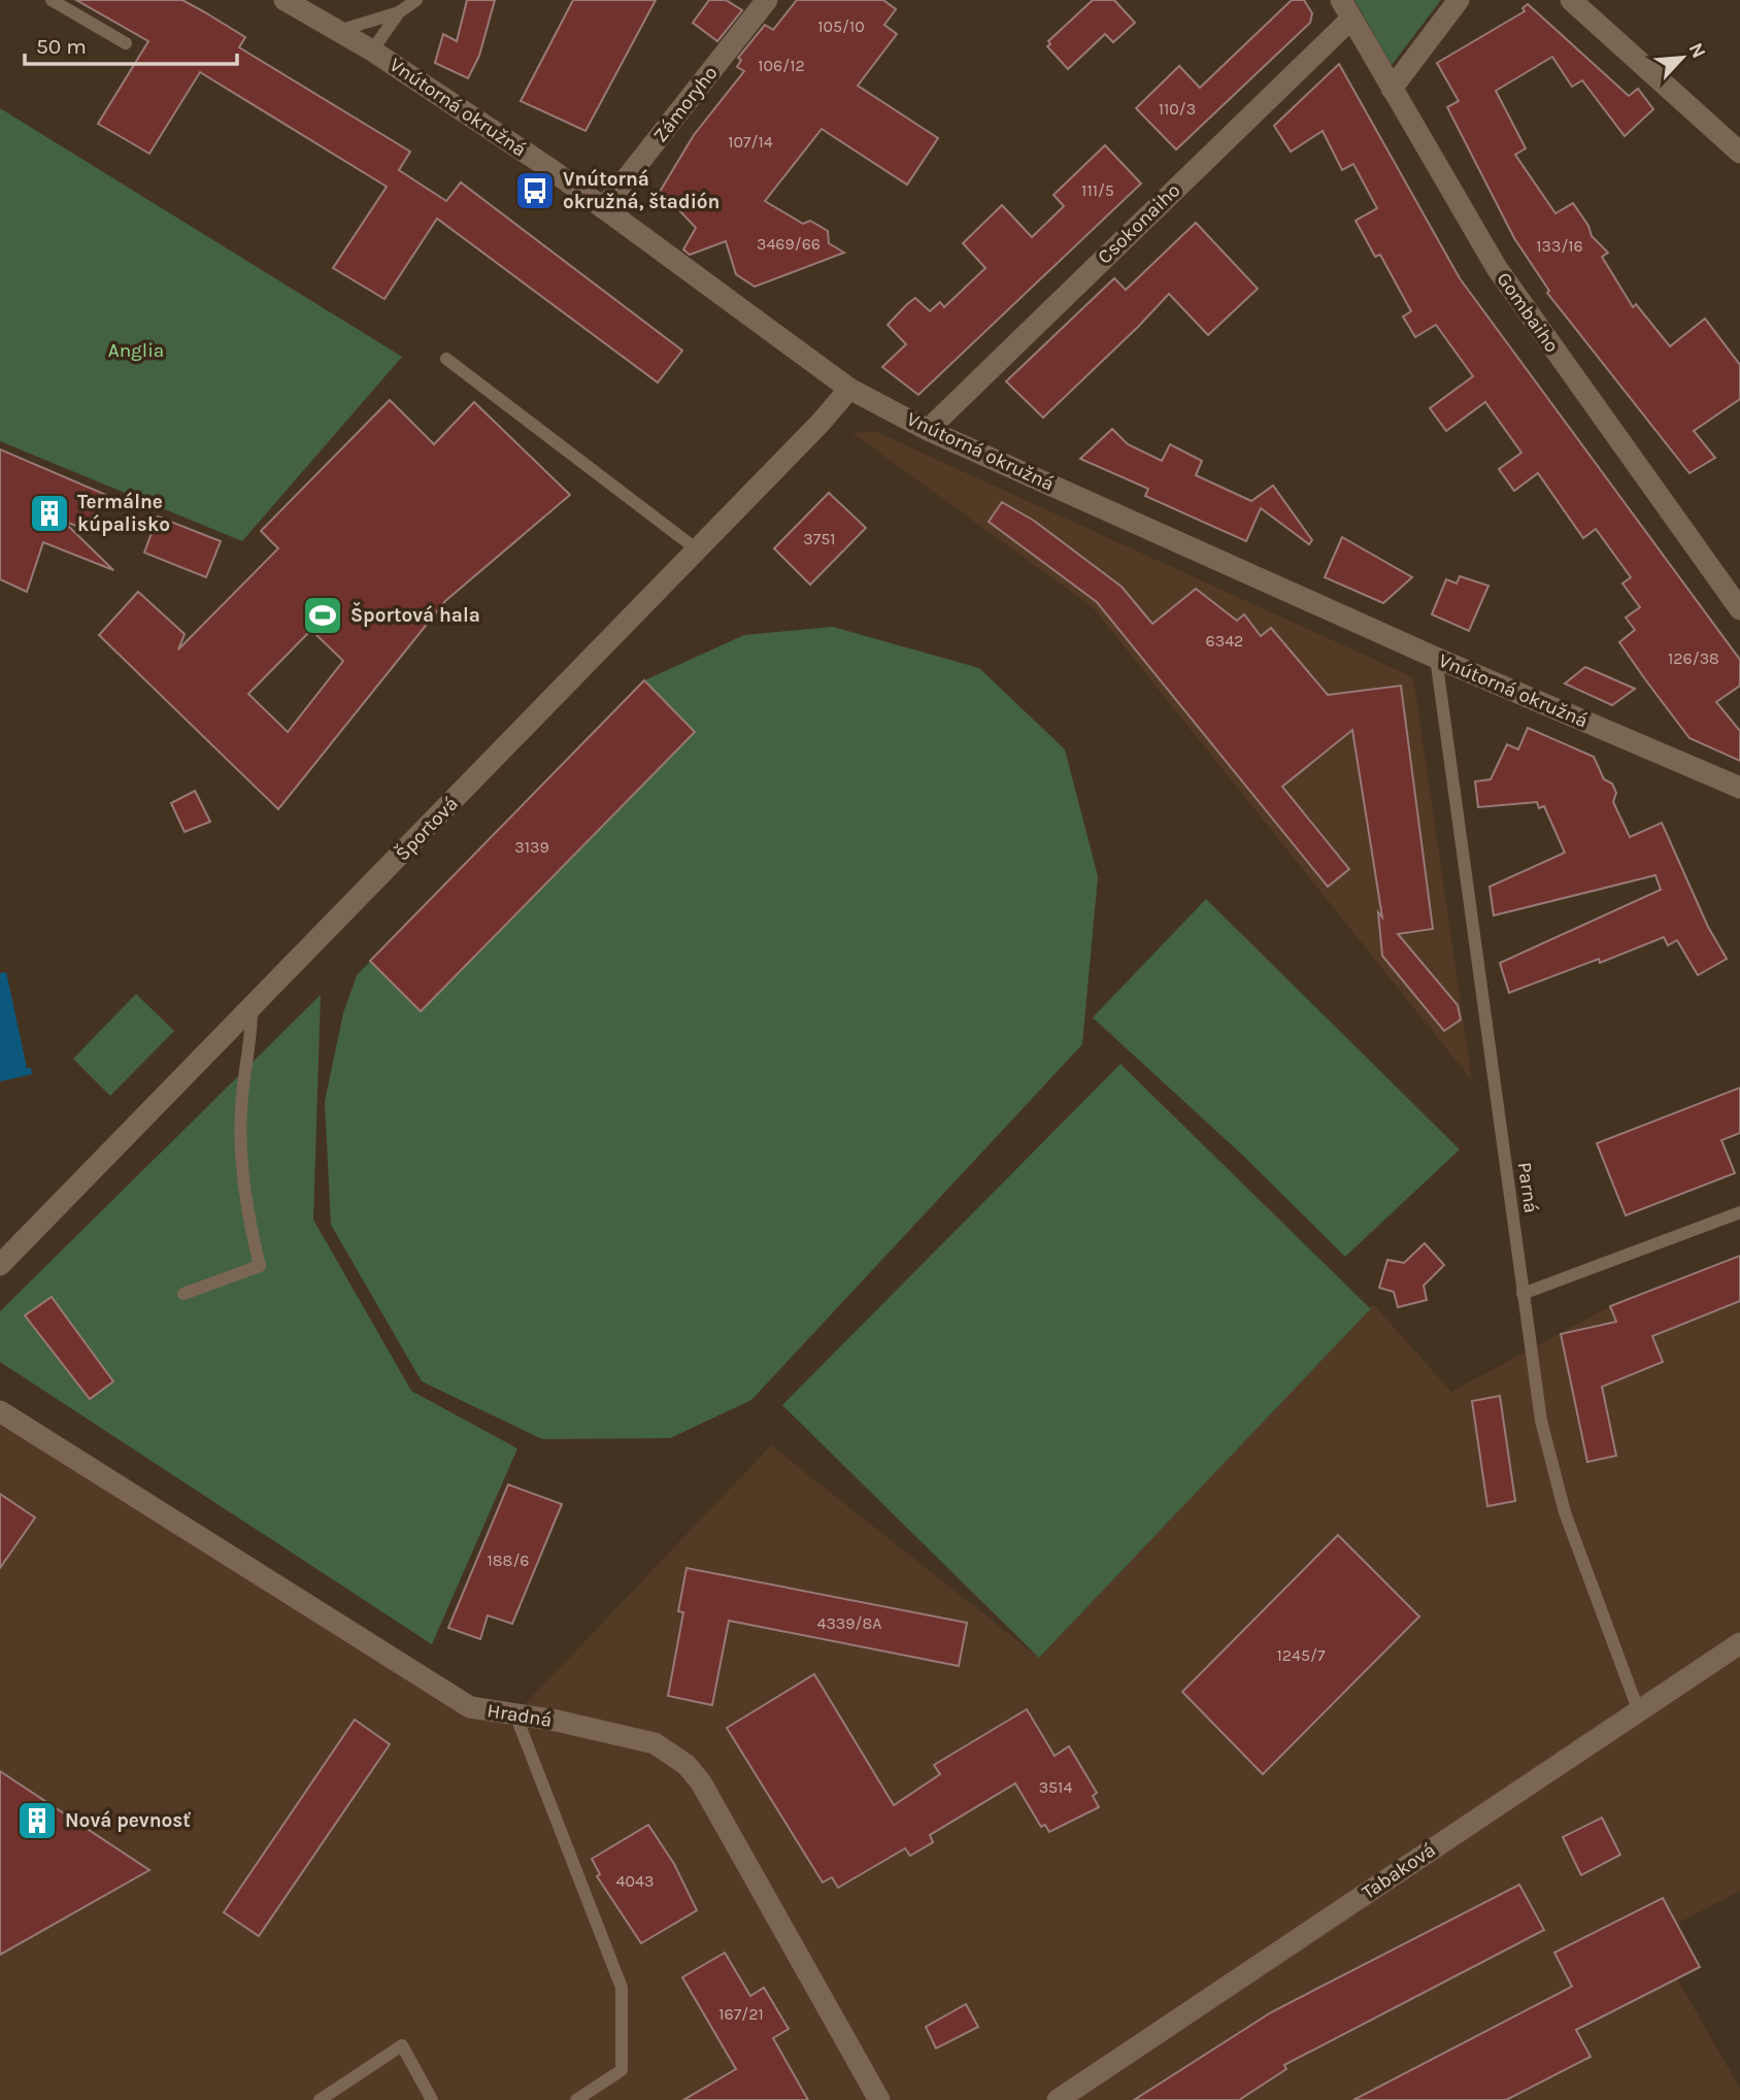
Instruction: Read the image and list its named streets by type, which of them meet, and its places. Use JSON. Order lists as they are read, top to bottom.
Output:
{
  "streets": {
    "street": [
      "Zámoryho",
      "Vnútorná okružná",
      "Csokonaiho",
      "Gombaiho",
      "Športová",
      "Hradná",
      "Tabaková"
    ],
    "lane": ["Parná"]
  },
  "crossings": [
    ["Zámoryho", "Vnútorná okružná"],
    ["Vnútorná okružná", "Csokonaiho"],
    ["Vnútorná okružná", "Športová"],
    ["Vnútorná okružná", "Parná"],
    ["Csokonaiho", "Gombaiho"],
    ["Parná", "Tabaková"]
  ],
  "parks": ["Anglia"],
  "places": {
    "bus stop": ["Vnútorná okružná, štadión"],
    "building": ["Termálne kúpalisko", "Nová pevnosť"],
    "sports": ["Športová hala"]
  },
  "house_numbers": [
    "105/10",
    "106/12",
    "110/3",
    "107/14",
    "111/5",
    "3469/66",
    "133/16",
    "3751",
    "6342",
    "126/38",
    "3139",
    "188/6",
    "4339/8A",
    "1245/7",
    "3514",
    "4043",
    "167/21"
  ],
  "scale_bar": "50 m",
  "north": "top right"
}
